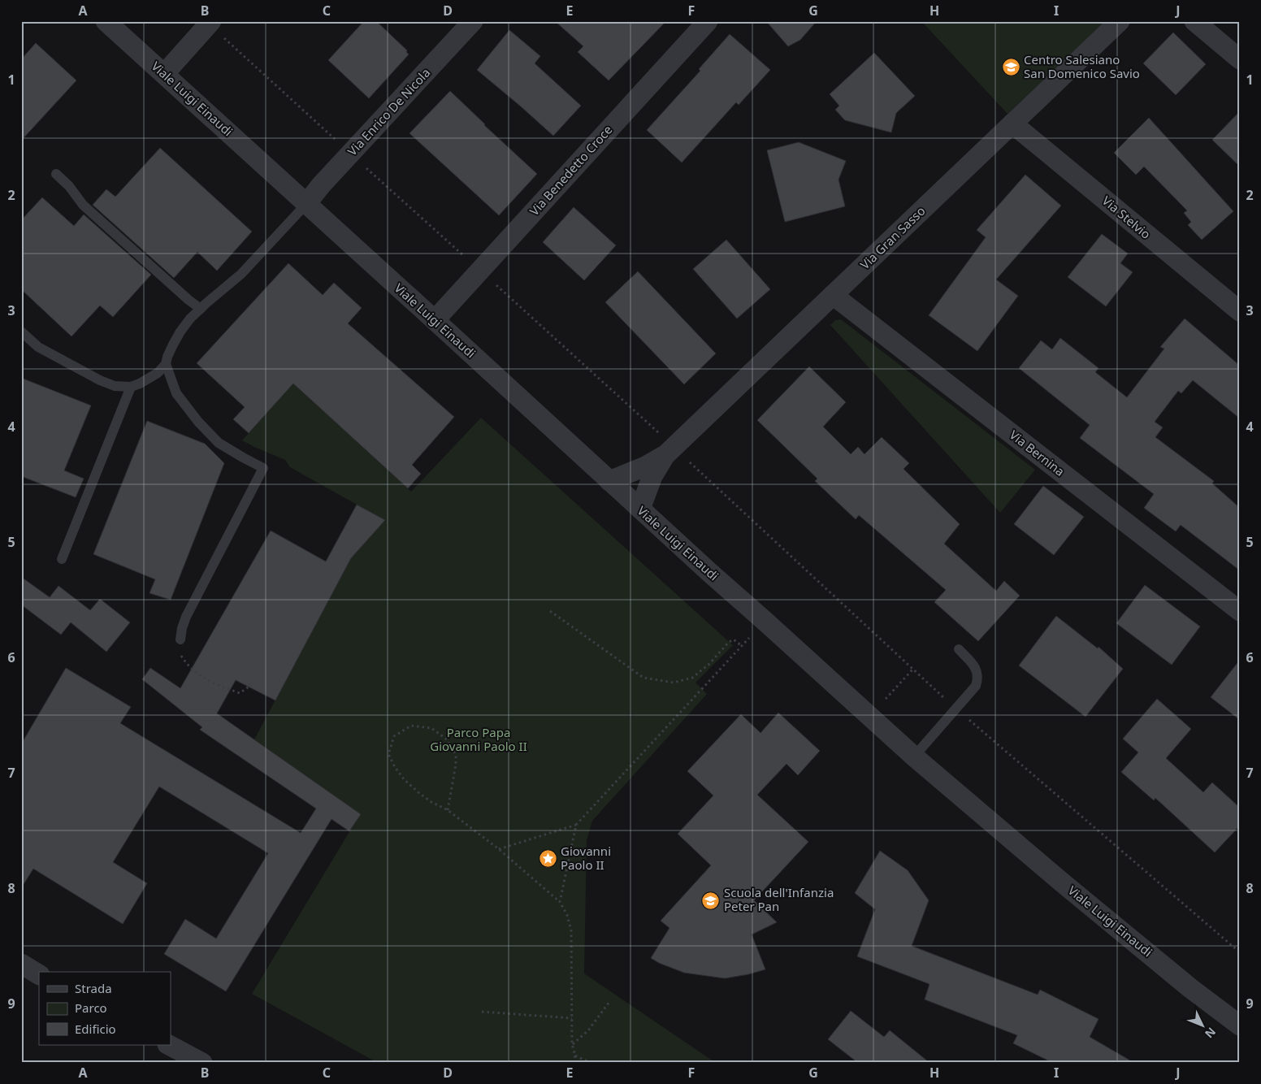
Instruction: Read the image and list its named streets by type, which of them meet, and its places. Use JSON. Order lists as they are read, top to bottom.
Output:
{
  "streets": {
    "street": [
      "Viale Luigi Einaudi",
      "Via Enrico De Nicola",
      "Via Benedetto Croce",
      "Via Stelvio",
      "Via Gran Sasso",
      "Via Bernina"
    ]
  },
  "crossings": [
    ["Viale Luigi Einaudi", "Via Enrico De Nicola"],
    ["Viale Luigi Einaudi", "Via Benedetto Croce"],
    ["Viale Luigi Einaudi", "Via Gran Sasso"],
    ["Via Stelvio", "Via Gran Sasso"],
    ["Via Gran Sasso", "Via Bernina"]
  ],
  "parks": ["Parco Papa Giovanni Paolo II"],
  "places": {
    "school or university": ["Centro Salesiano San Domenico Savio", "Scuola dell'Infanzia Peter Pan"],
    "place": ["Giovanni Paolo II"]
  },
  "legend": ["Strada", "Parco", "Edificio"],
  "north": "bottom right",
  "grid": {
    "columns": [
      "A",
      "B",
      "C",
      "D",
      "E",
      "F",
      "G",
      "H",
      "I",
      "J"
    ],
    "rows": [
      "1",
      "2",
      "3",
      "4",
      "5",
      "6",
      "7",
      "8",
      "9"
    ]
  }
}
